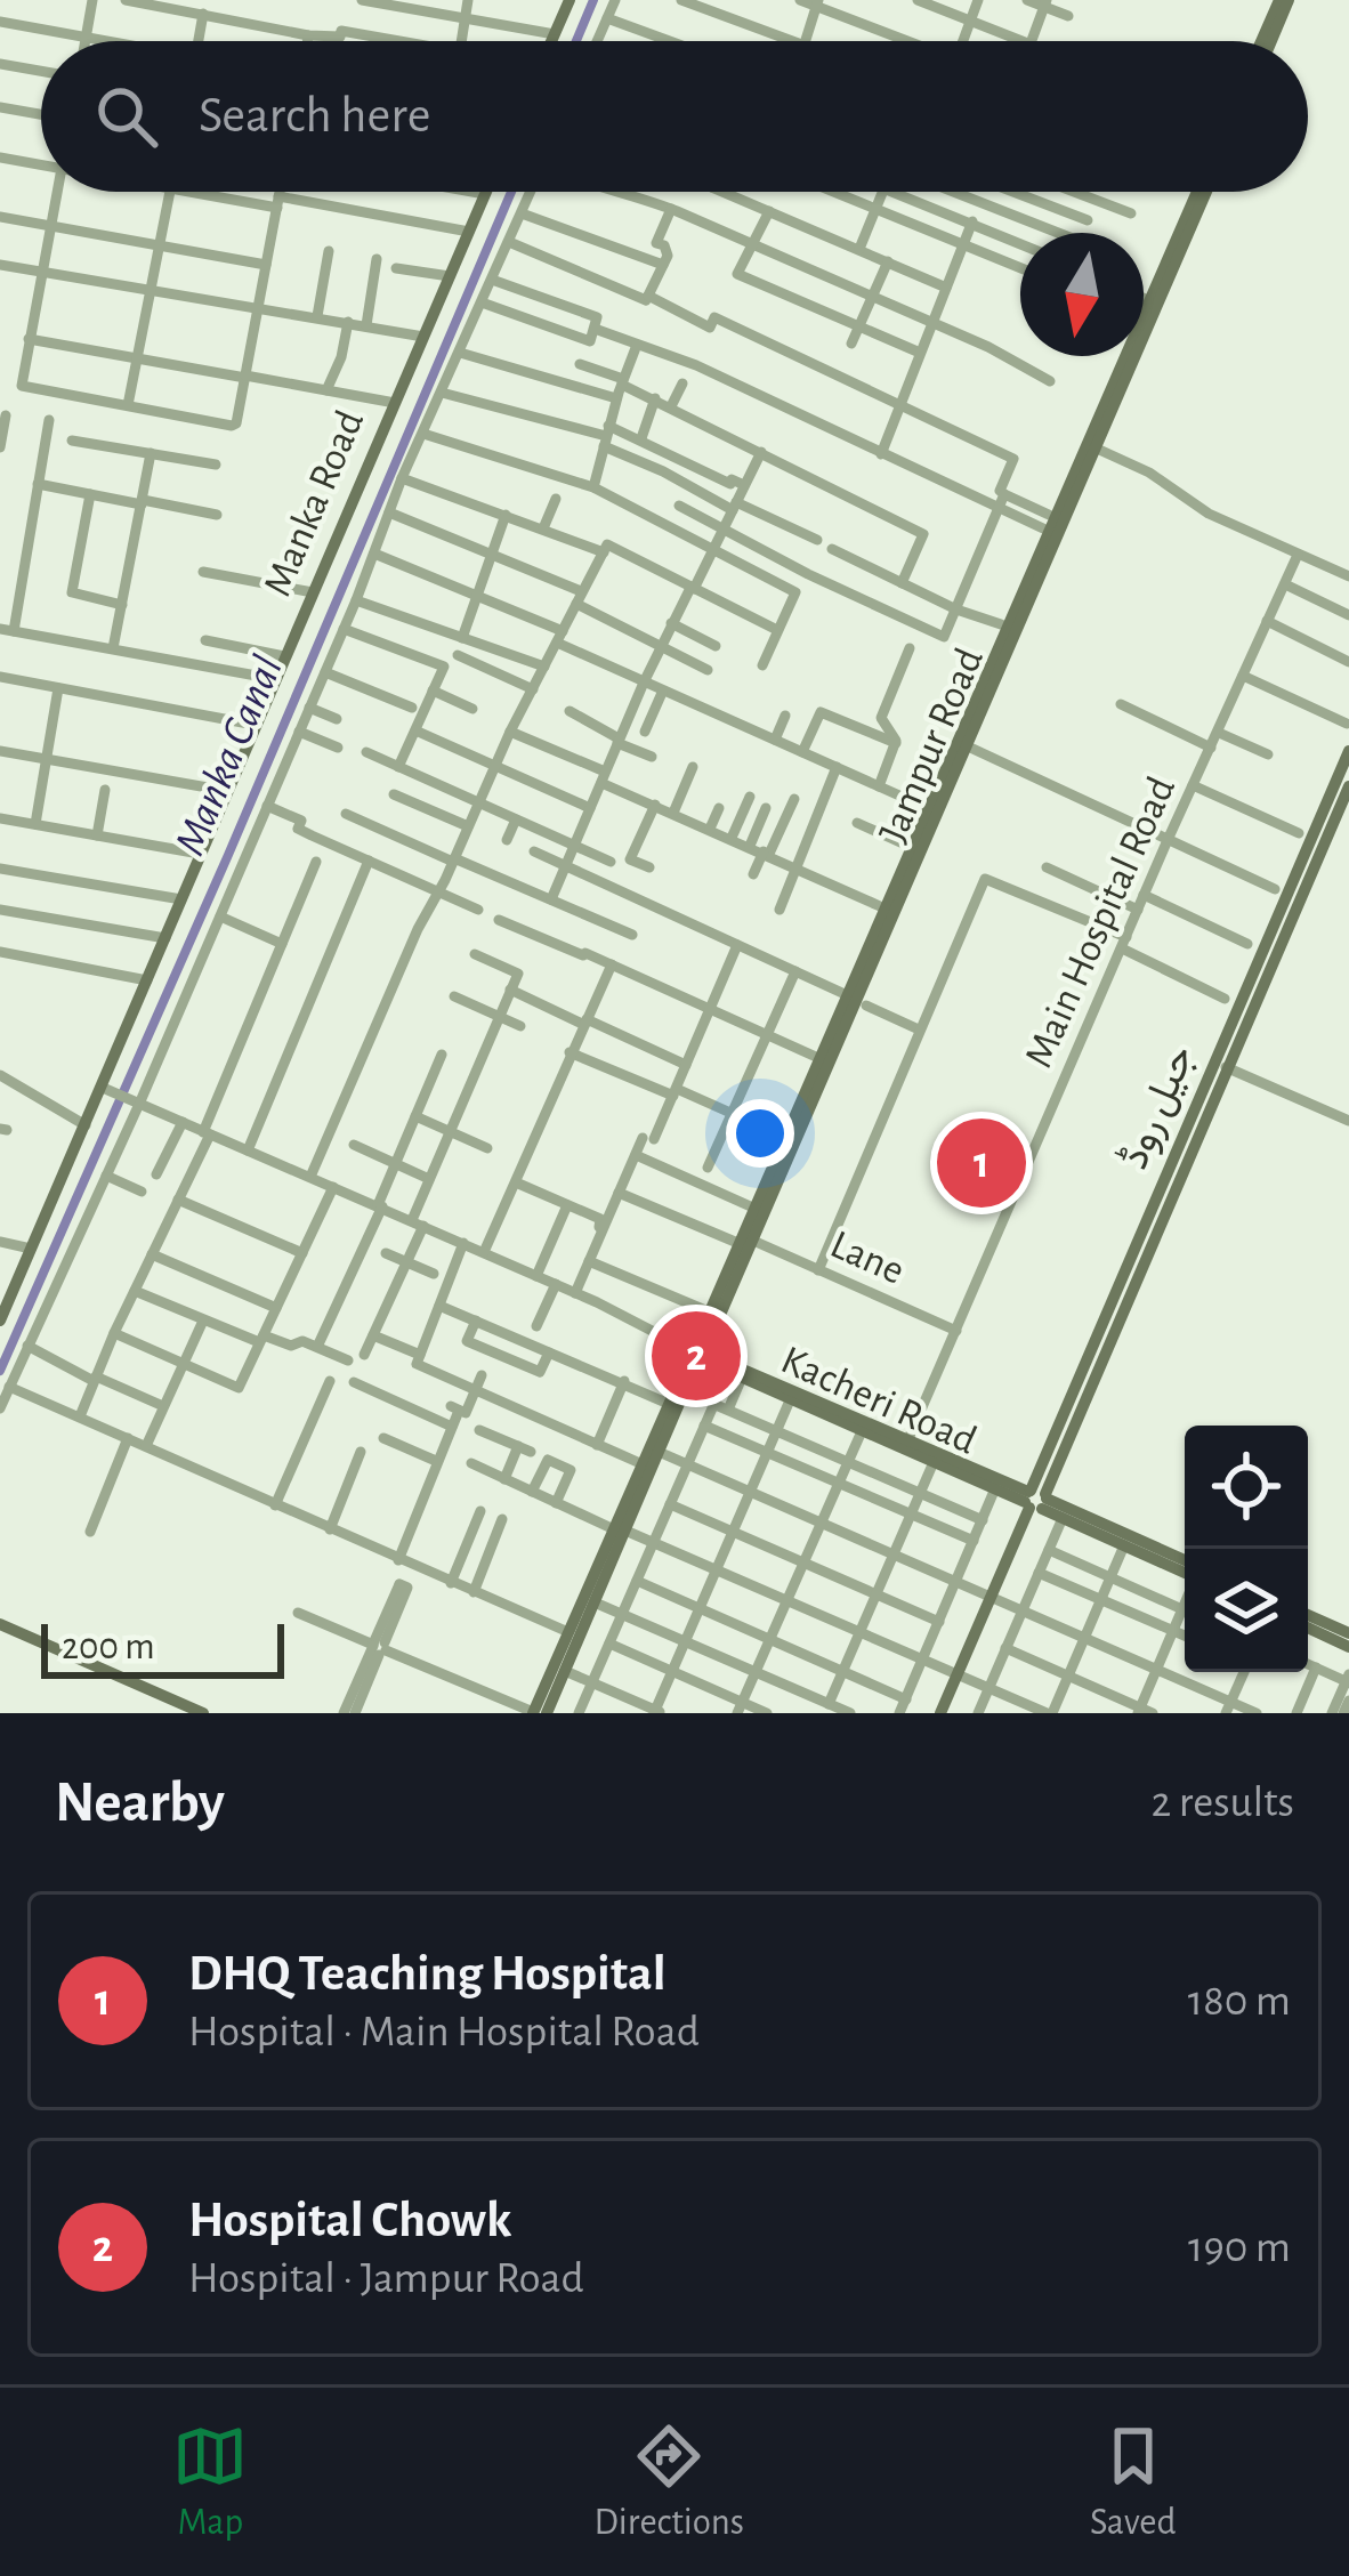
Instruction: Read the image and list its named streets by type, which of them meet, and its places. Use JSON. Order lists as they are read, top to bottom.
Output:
{
  "streets": {
    "main road": [
      "Manka Road",
      "Jampur Road",
      "جیل روڈ",
      "Kacheri Road"
    ],
    "street": ["Main Hospital Road", "Lane"]
  },
  "crossings": [
    ["Jampur Road", "Lane"],
    ["Jampur Road", "Kacheri Road"],
    ["Main Hospital Road", "Lane"],
    ["Main Hospital Road", "Kacheri Road"],
    ["جیل روڈ", "Kacheri Road"]
  ],
  "water": ["Manka Canal"],
  "scale_bar": "200 m",
  "north": "bottom",
  "page": {
    "search": "Search here",
    "pins": ["1", "2"],
    "scale": "200 m",
    "heading": ["Nearby", "2 results"],
    "list": [
      {
        "mark": "1",
        "name": "DHQ Teaching Hospital",
        "note": "Hospital · Main Hospital Road",
        "value": "180 m"
      },
      {
        "mark": "2",
        "name": "Hospital Chowk",
        "note": "Hospital · Jampur Road",
        "value": "190 m"
      }
    ],
    "nav": ["Map", "Directions", "Saved"]
  }
}
